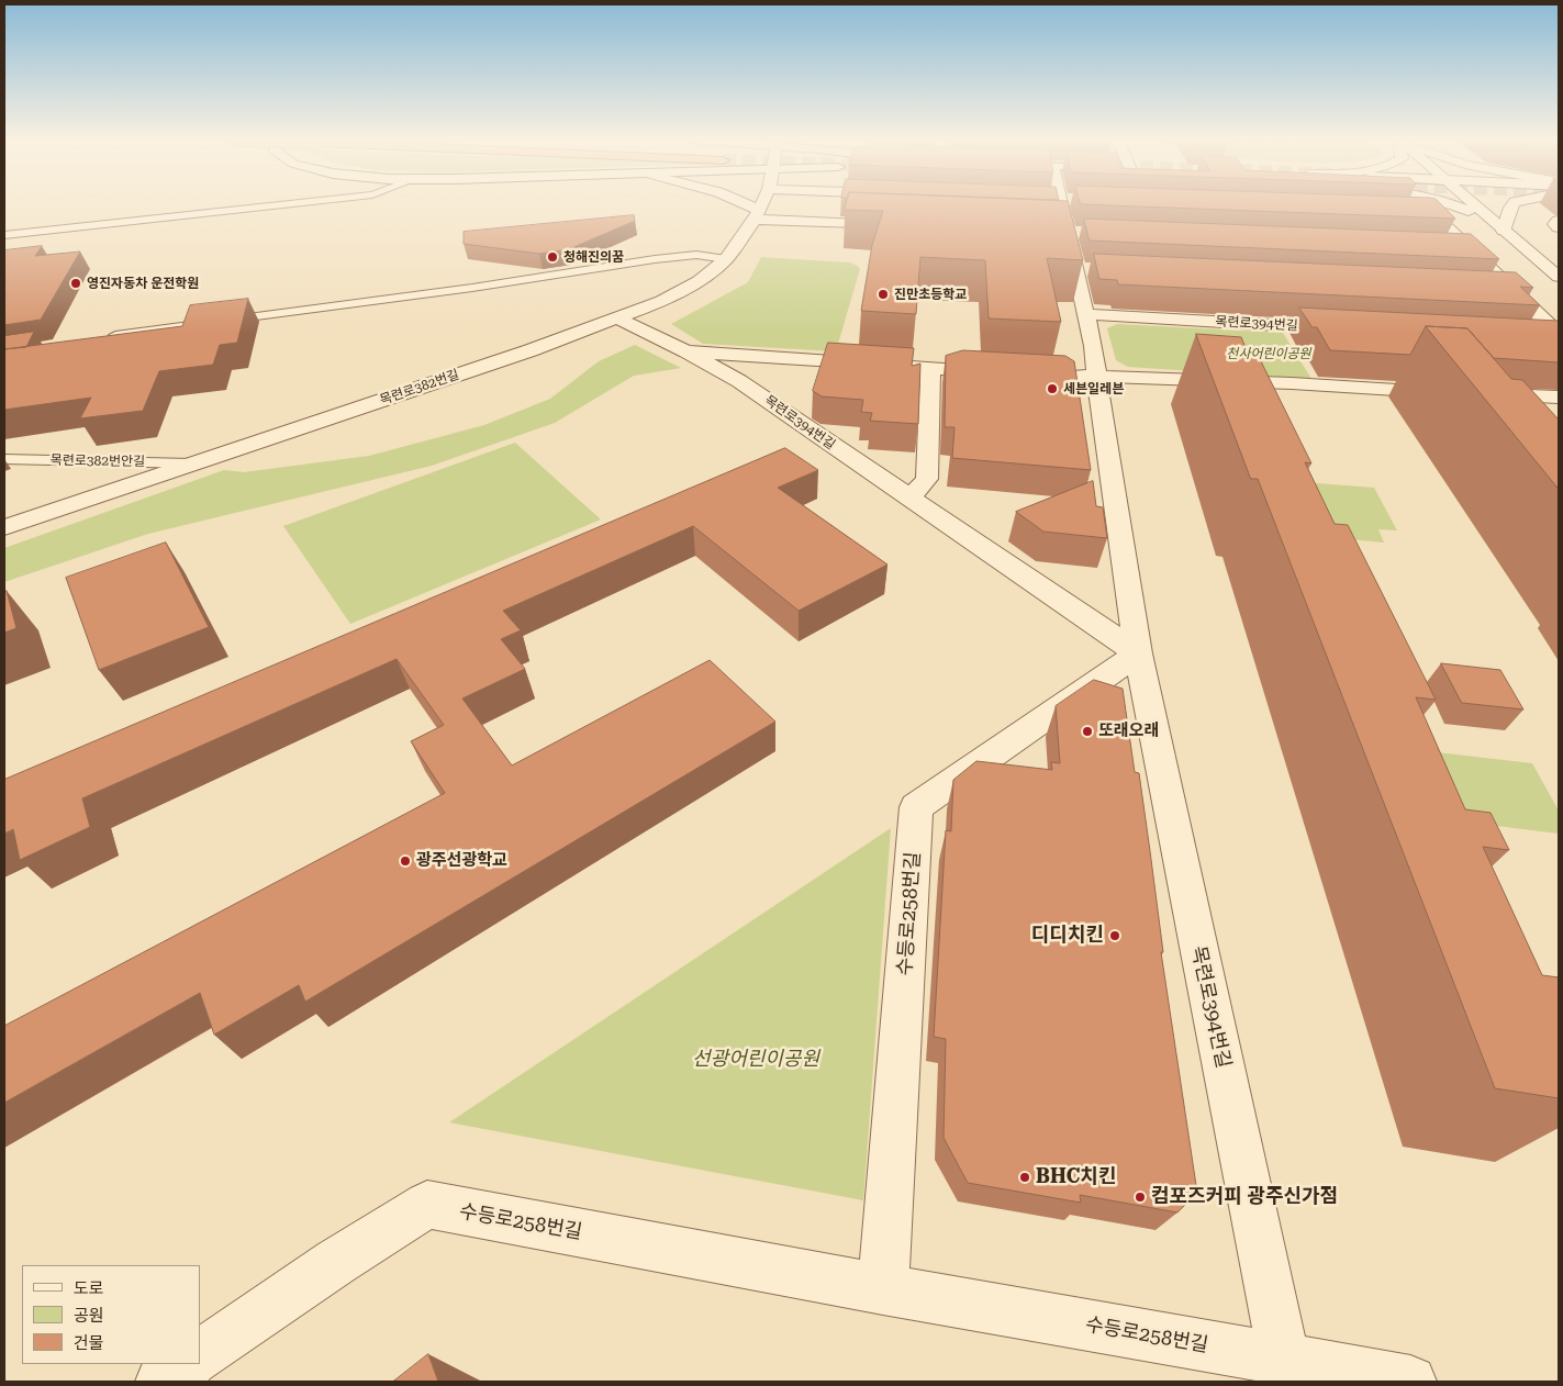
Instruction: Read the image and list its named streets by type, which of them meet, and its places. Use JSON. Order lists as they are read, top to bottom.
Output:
{
  "streets": {
    "street": ["목련로394번길", "목련로382번길", "수등로258번길"],
    "lane": ["목련로382번안길"]
  },
  "crossings": [
    ["목련로394번길", "목련로382번길"],
    ["목련로394번길", "수등로258번길"],
    ["목련로382번길", "목련로382번안길"]
  ],
  "parks": ["천사어린이공원", "선광어린이공원"],
  "places": [
    "청해진의꿈",
    "영진자동차 운전학원",
    "진만초등학교",
    "세븐일레븐",
    "또래오래",
    "광주선광학교",
    "디디치킨",
    "BHC치킨",
    "컴포즈커피 광주신가점"
  ],
  "legend": ["도로", "공원", "건물"]
}
